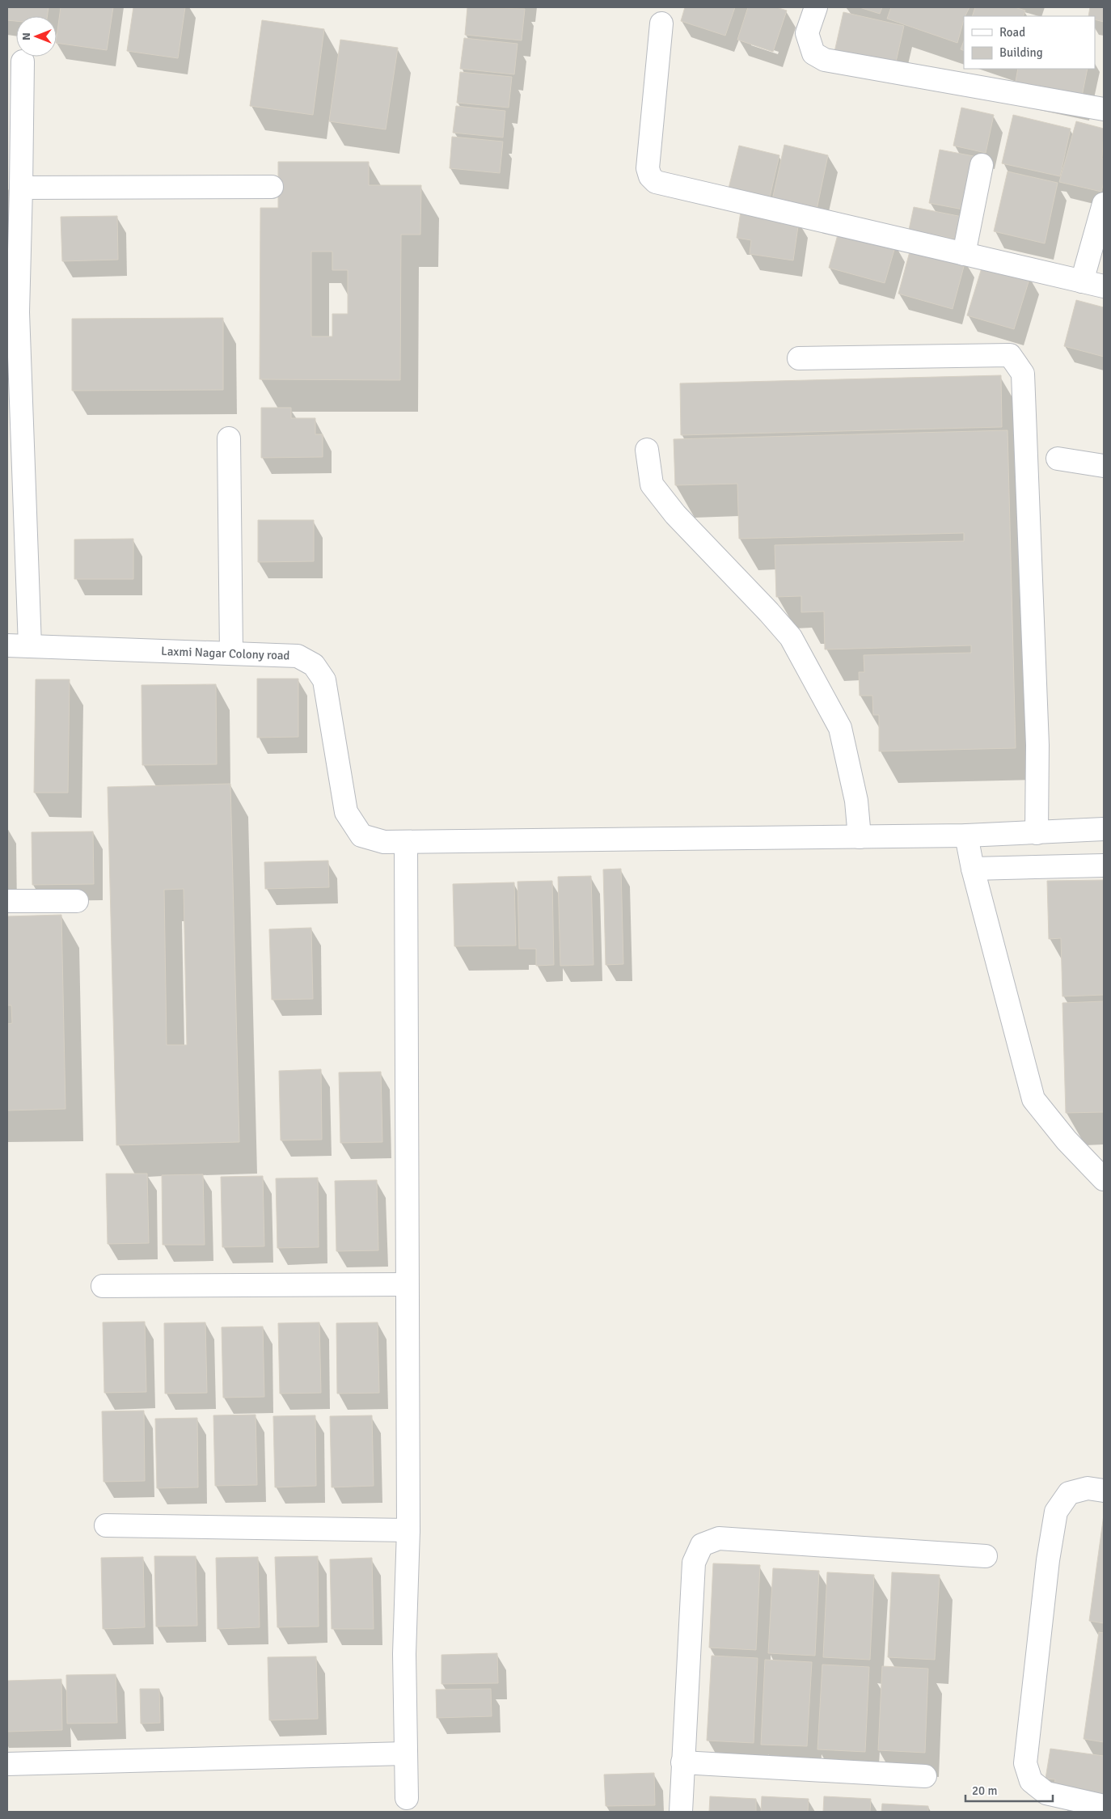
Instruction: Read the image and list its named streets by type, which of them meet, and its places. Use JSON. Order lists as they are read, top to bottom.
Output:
{
  "streets": {
    "street": ["Laxmi Nagar Colony road"]
  },
  "legend": ["Road", "Building"],
  "scale_bar": "20 m",
  "north": "left"
}
